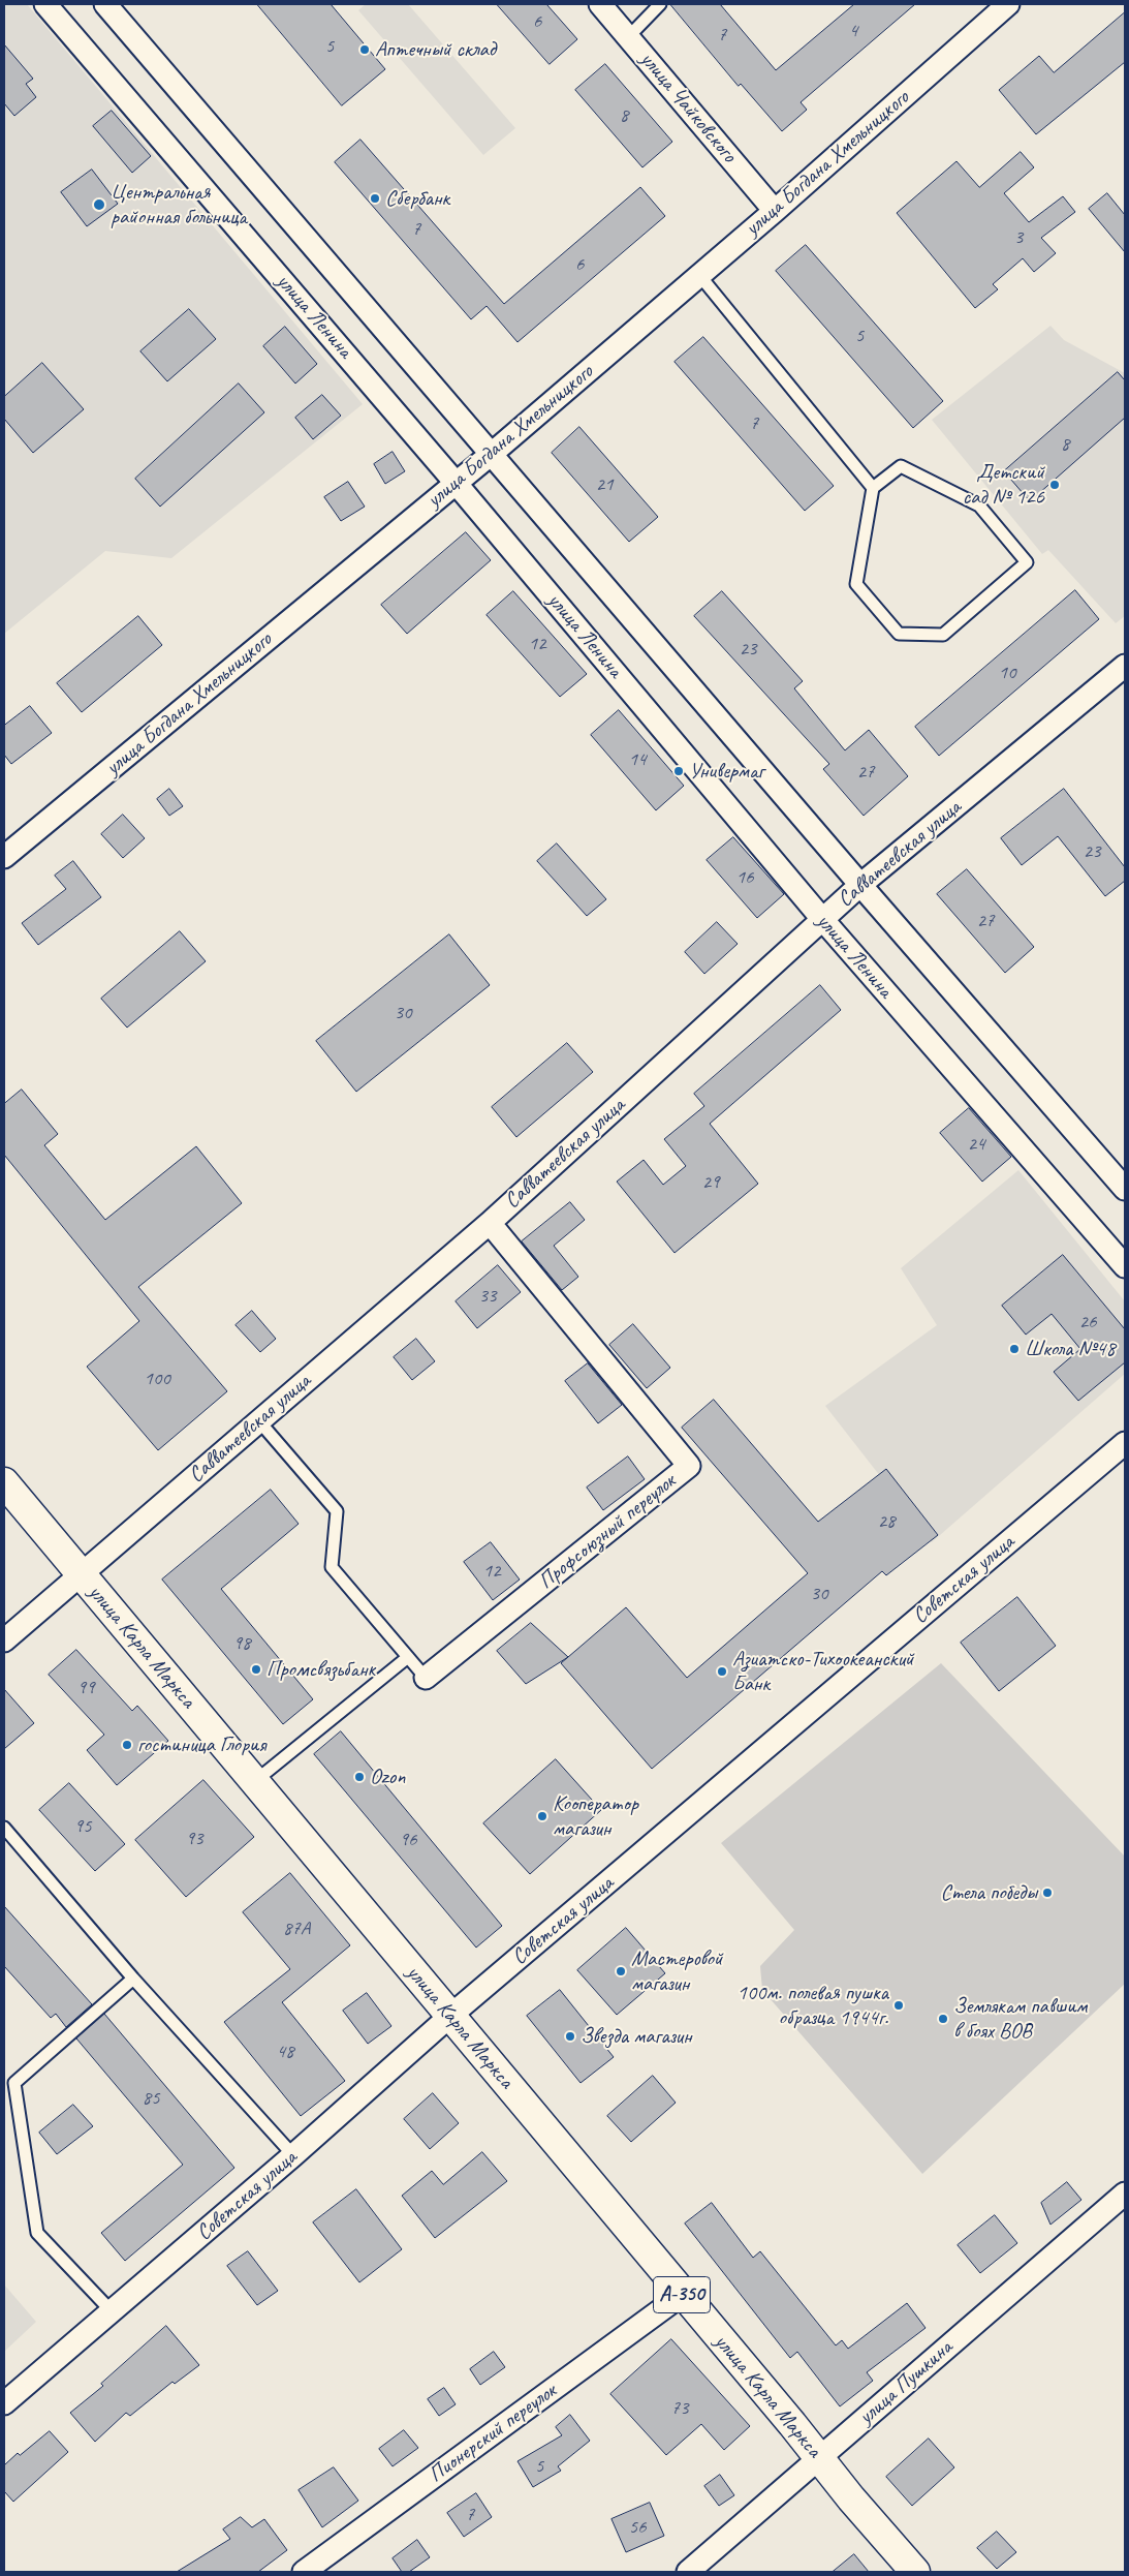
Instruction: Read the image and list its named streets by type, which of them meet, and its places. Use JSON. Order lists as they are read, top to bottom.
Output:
{
  "streets": {
    "highway": ["улица Карла Маркса", "А-350"],
    "street": [
      "улица Чайковского",
      "улица Богдана Хмельницкого",
      "улица Ленина",
      "Савватеевская улица",
      "Профсоюзный переулок",
      "Советская улица",
      "улица Пушкина",
      "Пионерский переулок"
    ]
  },
  "crossings": [
    ["улица Чайковского", "улица Богдана Хмельницкого"],
    ["улица Богдана Хмельницкого", "улица Ленина"],
    ["улица Ленина", "Савватеевская улица"],
    ["Савватеевская улица", "Профсоюзный переулок"],
    ["Савватеевская улица", "улица Карла Маркса"],
    ["Советская улица", "улица Карла Маркса"],
    ["улица Карла Маркса", "улица Пушкина"],
    ["улица Карла Маркса", "Пионерский переулок"]
  ],
  "places": [
    "Аптечный склад",
    "Сбербанк",
    "Центральная районная больница",
    "Детский сад № 126",
    "Универмаг",
    "Школа №48",
    "Промсвязьбанк",
    "Азиатско-Тихоокеанский Банк",
    "гостиница Глория",
    "Ozon",
    "Кооператор магазин",
    "Стела победы",
    "Мастеровой магазин",
    "100м. полевая пушка образца 1944г.",
    "Землякам павшим в боях ВОВ",
    "Звезда магазин"
  ],
  "house_numbers": [
    "6",
    "4",
    "7",
    "5",
    "8",
    "7",
    "3",
    "6",
    "5",
    "7",
    "8",
    "21",
    "12",
    "23",
    "10",
    "14",
    "27",
    "23",
    "16",
    "27",
    "30",
    "24",
    "29",
    "33",
    "26",
    "100",
    "28",
    "12",
    "30",
    "98",
    "99",
    "95",
    "93",
    "96",
    "87А",
    "48",
    "85",
    "73",
    "5",
    "7",
    "56"
  ]
}
